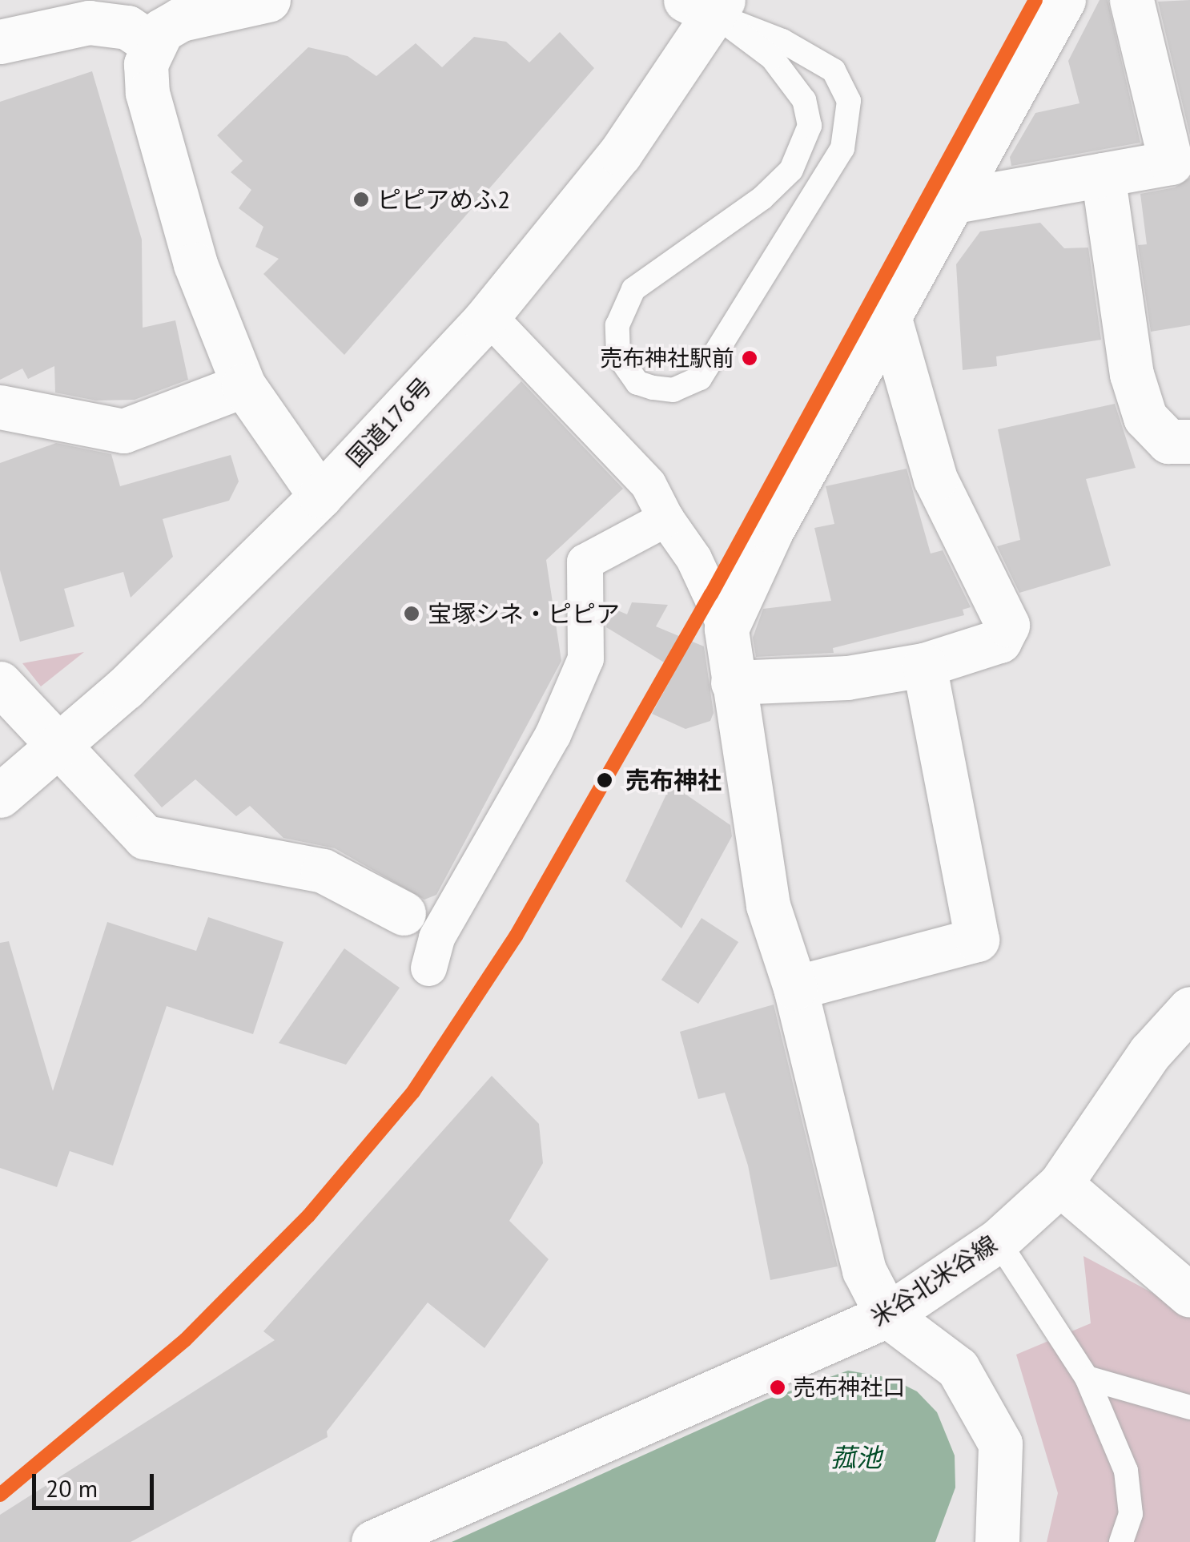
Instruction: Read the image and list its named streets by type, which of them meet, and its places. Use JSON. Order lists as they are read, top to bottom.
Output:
{
  "streets": {
    "main road": ["国道176号", "米谷北米谷線"]
  },
  "water": ["菰池"],
  "places": [
    "ピピアめふ2",
    "売布神社駅前",
    "宝塚シネ・ピピア",
    "売布神社",
    "売布神社口"
  ],
  "scale_bar": "20 m"
}
